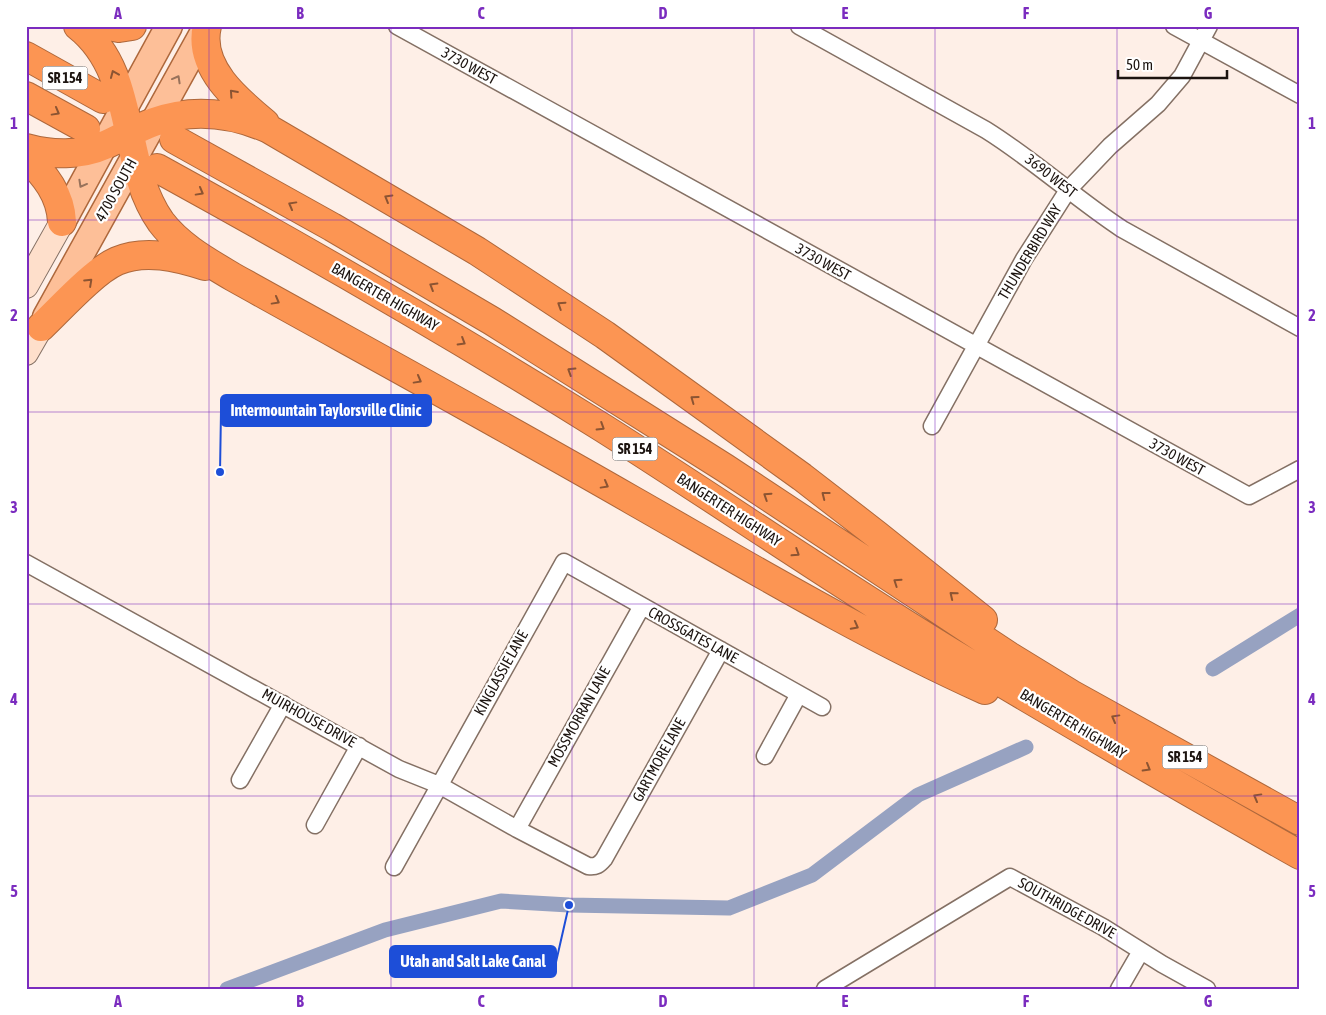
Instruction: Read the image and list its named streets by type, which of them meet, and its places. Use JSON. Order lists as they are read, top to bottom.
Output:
{
  "streets": {
    "highway": ["SR 154", "BANGERTER HIGHWAY"],
    "main road": ["4700 SOUTH"],
    "street": [
      "3730 WEST",
      "3690 WEST",
      "THUNDERBIRD WAY",
      "CROSSGATES LANE",
      "KINGLASSIE LANE",
      "MOSSMORRAN LANE",
      "MUIRHOUSE DRIVE",
      "GARTMORE LANE",
      "SOUTHRIDGE DRIVE"
    ]
  },
  "crossings": [
    ["3730 WEST", "THUNDERBIRD WAY"],
    ["3690 WEST", "THUNDERBIRD WAY"],
    ["4700 SOUTH", "BANGERTER HIGHWAY"],
    ["CROSSGATES LANE", "KINGLASSIE LANE"],
    ["CROSSGATES LANE", "MOSSMORRAN LANE"],
    ["CROSSGATES LANE", "GARTMORE LANE"],
    ["KINGLASSIE LANE", "MUIRHOUSE DRIVE"],
    ["MOSSMORRAN LANE", "MUIRHOUSE DRIVE"],
    ["MUIRHOUSE DRIVE", "GARTMORE LANE"]
  ],
  "places": ["Intermountain Taylorsville Clinic", "Utah and Salt Lake Canal"],
  "scale_bar": "50 m",
  "grid": {
    "columns": [
      "A",
      "B",
      "C",
      "D",
      "E",
      "F",
      "G"
    ],
    "rows": [
      "1",
      "2",
      "3",
      "4",
      "5"
    ]
  }
}
